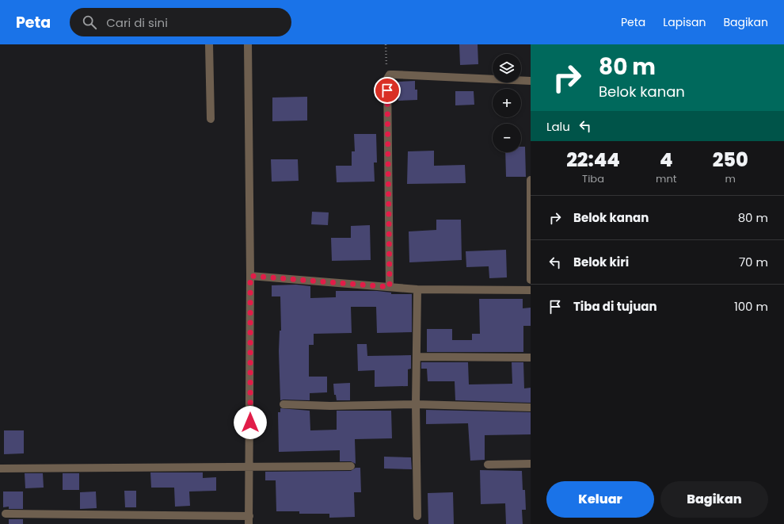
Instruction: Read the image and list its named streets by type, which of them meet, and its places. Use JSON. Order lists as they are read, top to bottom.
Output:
{
  "page": {
    "header": "Peta",
    "search": "Cari di sini",
    "nav": ["Peta", "Lapisan", "Bagikan"],
    "turn": ["80 m", "Belok kanan"],
    "map_buttons": ["+", "−"],
    "then": "Lalu",
    "eta": [
      "22:44",
      "Tiba",
      "4",
      "mnt",
      "250",
      "m"
    ],
    "list": [
      {
        "name": "Belok kanan",
        "value": "80 m"
      },
      {
        "name": "Belok kiri",
        "value": "70 m"
      },
      {
        "name": "Tiba di tujuan",
        "value": "100 m"
      }
    ],
    "buttons": ["Keluar", "Bagikan"]
  }
}
